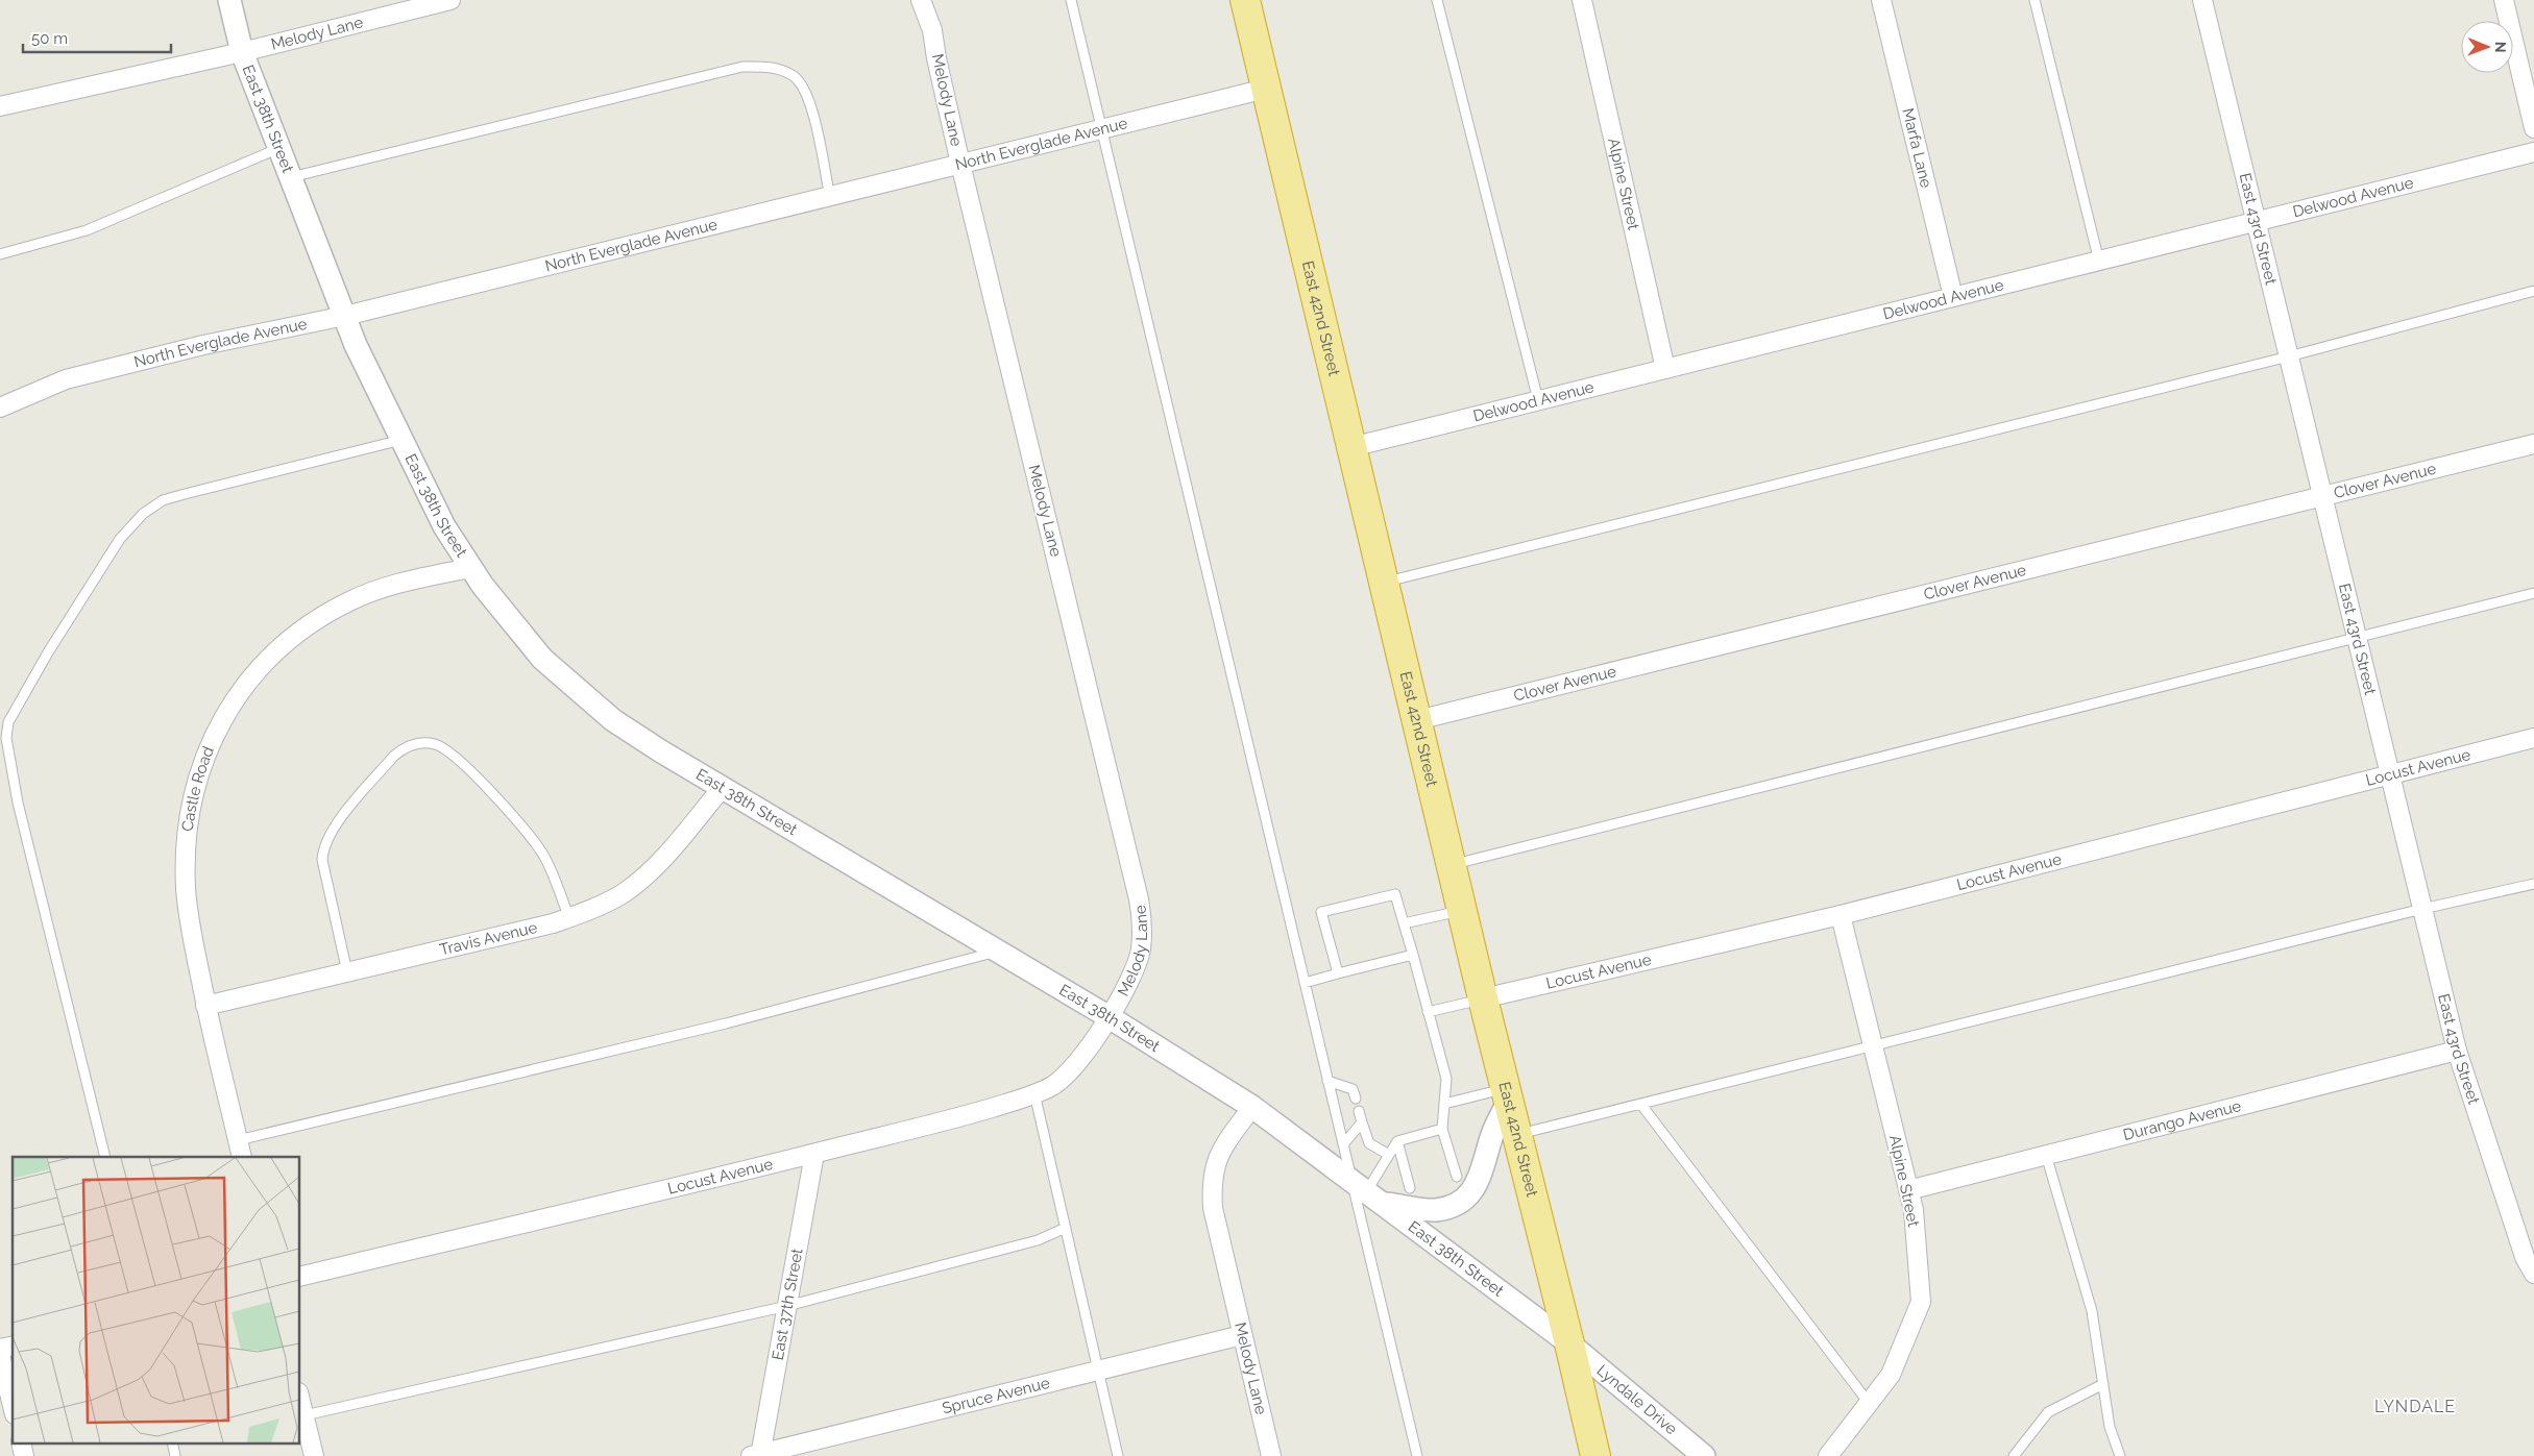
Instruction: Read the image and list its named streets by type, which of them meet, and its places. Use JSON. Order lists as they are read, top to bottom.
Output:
{
  "streets": {
    "highway": ["East 42nd Street"],
    "street": [
      "Melody Lane",
      "East 38th Street",
      "North Everglade Avenue",
      "Marfa Lane",
      "Alpine Street",
      "Delwood Avenue",
      "East 43rd Street",
      "Clover Avenue",
      "Locust Avenue",
      "Castle Road",
      "Travis Avenue",
      "Durango Avenue",
      "East 37th Street",
      "Spruce Avenue",
      "Lyndale Drive"
    ]
  },
  "crossings": [
    ["Melody Lane", "East 38th Street"],
    ["Melody Lane", "North Everglade Avenue"],
    ["Melody Lane", "Locust Avenue"],
    ["Melody Lane", "Spruce Avenue"],
    ["East 38th Street", "North Everglade Avenue"],
    ["East 38th Street", "East 42nd Street"],
    ["East 38th Street", "Locust Avenue"],
    ["East 38th Street", "Castle Road"],
    ["East 38th Street", "Travis Avenue"],
    ["East 38th Street", "Lyndale Drive"],
    ["North Everglade Avenue", "East 42nd Street"],
    ["Marfa Lane", "Delwood Avenue"],
    ["Alpine Street", "Delwood Avenue"],
    ["Alpine Street", "Locust Avenue"],
    ["Alpine Street", "Durango Avenue"],
    ["Delwood Avenue", "East 43rd Street"],
    ["Delwood Avenue", "East 42nd Street"],
    ["East 43rd Street", "Clover Avenue"],
    ["East 43rd Street", "Locust Avenue"],
    ["East 43rd Street", "Durango Avenue"],
    ["East 42nd Street", "Clover Avenue"],
    ["East 42nd Street", "Locust Avenue"],
    ["East 42nd Street", "Lyndale Drive"],
    ["Locust Avenue", "East 37th Street"],
    ["Castle Road", "Travis Avenue"],
    ["East 37th Street", "Spruce Avenue"]
  ],
  "districts": ["LYNDALE"],
  "scale_bar": "50 m",
  "north": "right"
}
